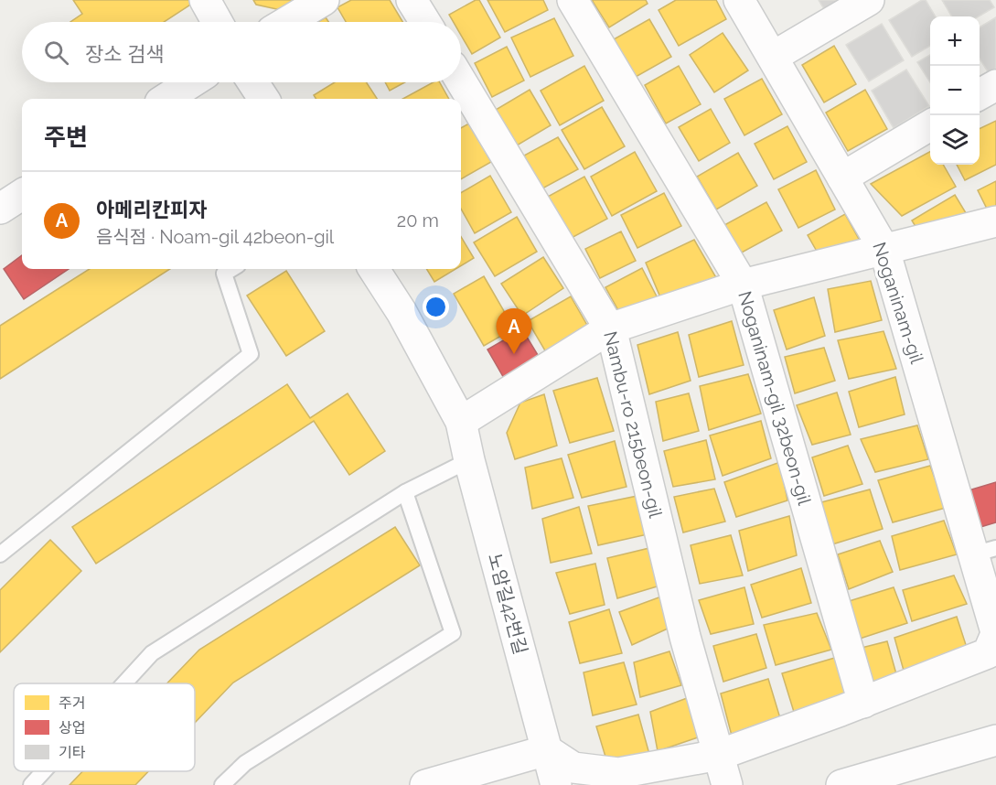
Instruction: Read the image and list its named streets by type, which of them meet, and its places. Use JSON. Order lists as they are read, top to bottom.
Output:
{
  "streets": {
    "street": [
      "Noganinam-gil",
      "Noganinam-gil 32beon-gil",
      "Nambu-ro 215beon-gil",
      "노암길42번길"
    ]
  },
  "crossings": [
    ["Noganinam-gil", "Noganinam-gil 32beon-gil"],
    ["Noganinam-gil", "Nambu-ro 215beon-gil"],
    ["Noganinam-gil", "노암길42번길"]
  ],
  "legend": ["주거", "상업", "기타"],
  "page": {
    "map_buttons": ["+", "−"],
    "search": "장소 검색",
    "heading": "주변",
    "list": [
      {
        "mark": "A",
        "name": "아메리칸피자",
        "note": "음식점 · Noam-gil 42beon-gil",
        "value": "20 m"
      }
    ],
    "pins": "A"
  }
}
